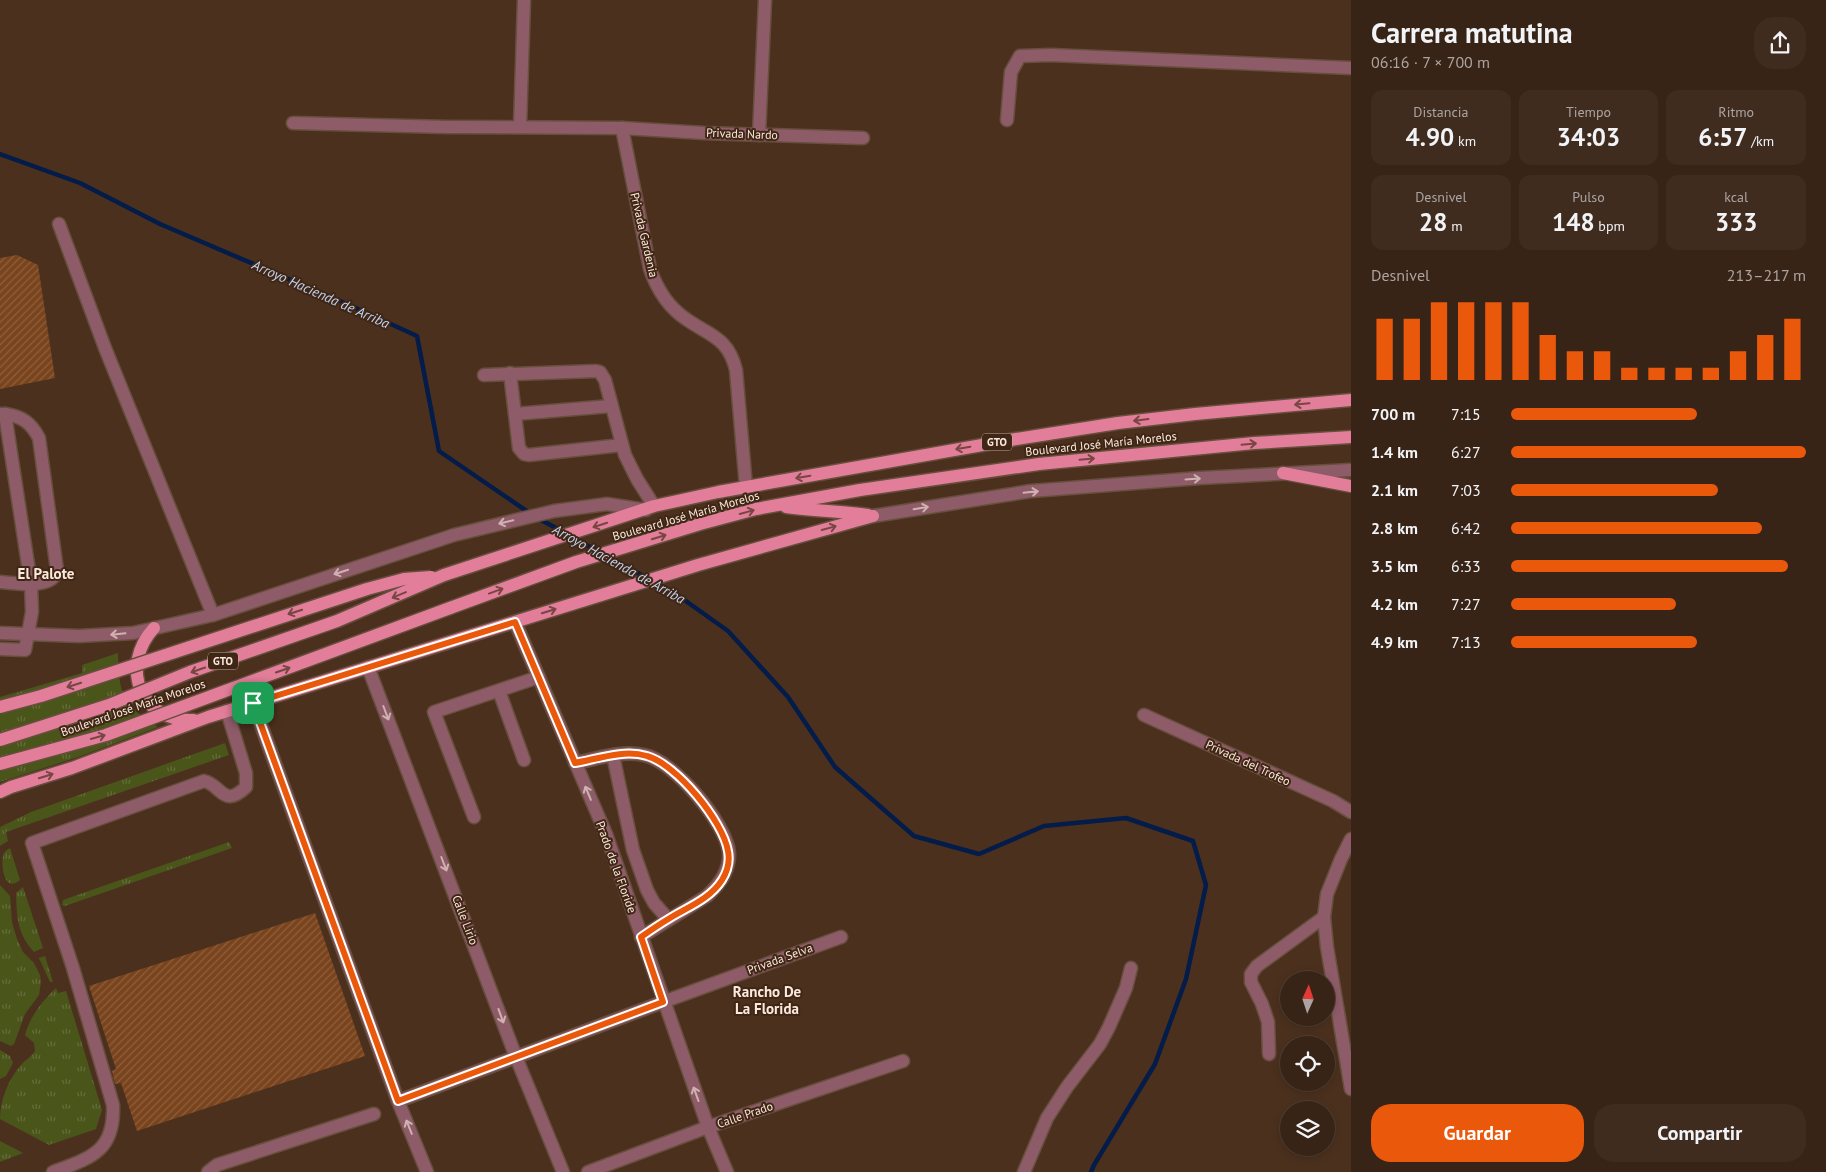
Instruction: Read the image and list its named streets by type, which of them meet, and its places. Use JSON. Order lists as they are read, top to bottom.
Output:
{
  "streets": {
    "main road": ["GTO", "Boulevard José María Morelos"],
    "street": [
      "Privada Nardo",
      "Privada Gardenia",
      "Privada del Trofeo",
      "Prado de la Floride",
      "Calle Lirio",
      "Privada Selva",
      "Calle Prado"
    ]
  },
  "crossings": [
    ["Privada Nardo", "Privada Gardenia"],
    ["Privada Gardenia", "Boulevard José María Morelos"],
    ["Prado de la Floride", "Privada Selva"],
    ["Prado de la Floride", "Calle Prado"],
    ["Calle Lirio", "Privada Selva"]
  ],
  "one_way": ["Calle Lirio"],
  "districts": ["El Palote", "Rancho De La Florida"],
  "water": ["Arroyo Hacienda de Arriba"],
  "north": "top",
  "page": {
    "heading": ["Carrera matutina", "06:16 · 7 × 700 m"],
    "stats": [
      ["Distancia", "4.90 km"],
      ["Tiempo", "34:03"],
      ["Ritmo", "6:57 /km"],
      ["Desnivel", "28 m"],
      ["Pulso", "148 bpm"],
      ["kcal", "333"]
    ],
    "chart": ["Desnivel", "213–217 m"],
    "list": [
      {
        "name": "700 m",
        "note": "7:15"
      },
      {
        "name": "1.4 km",
        "note": "6:27"
      },
      {
        "name": "2.1 km",
        "note": "7:03"
      },
      {
        "name": "2.8 km",
        "note": "6:42"
      },
      {
        "name": "3.5 km",
        "note": "6:33"
      },
      {
        "name": "4.2 km",
        "note": "7:27"
      },
      {
        "name": "4.9 km",
        "note": "7:13"
      }
    ],
    "buttons": ["Guardar", "Compartir"]
  }
}
